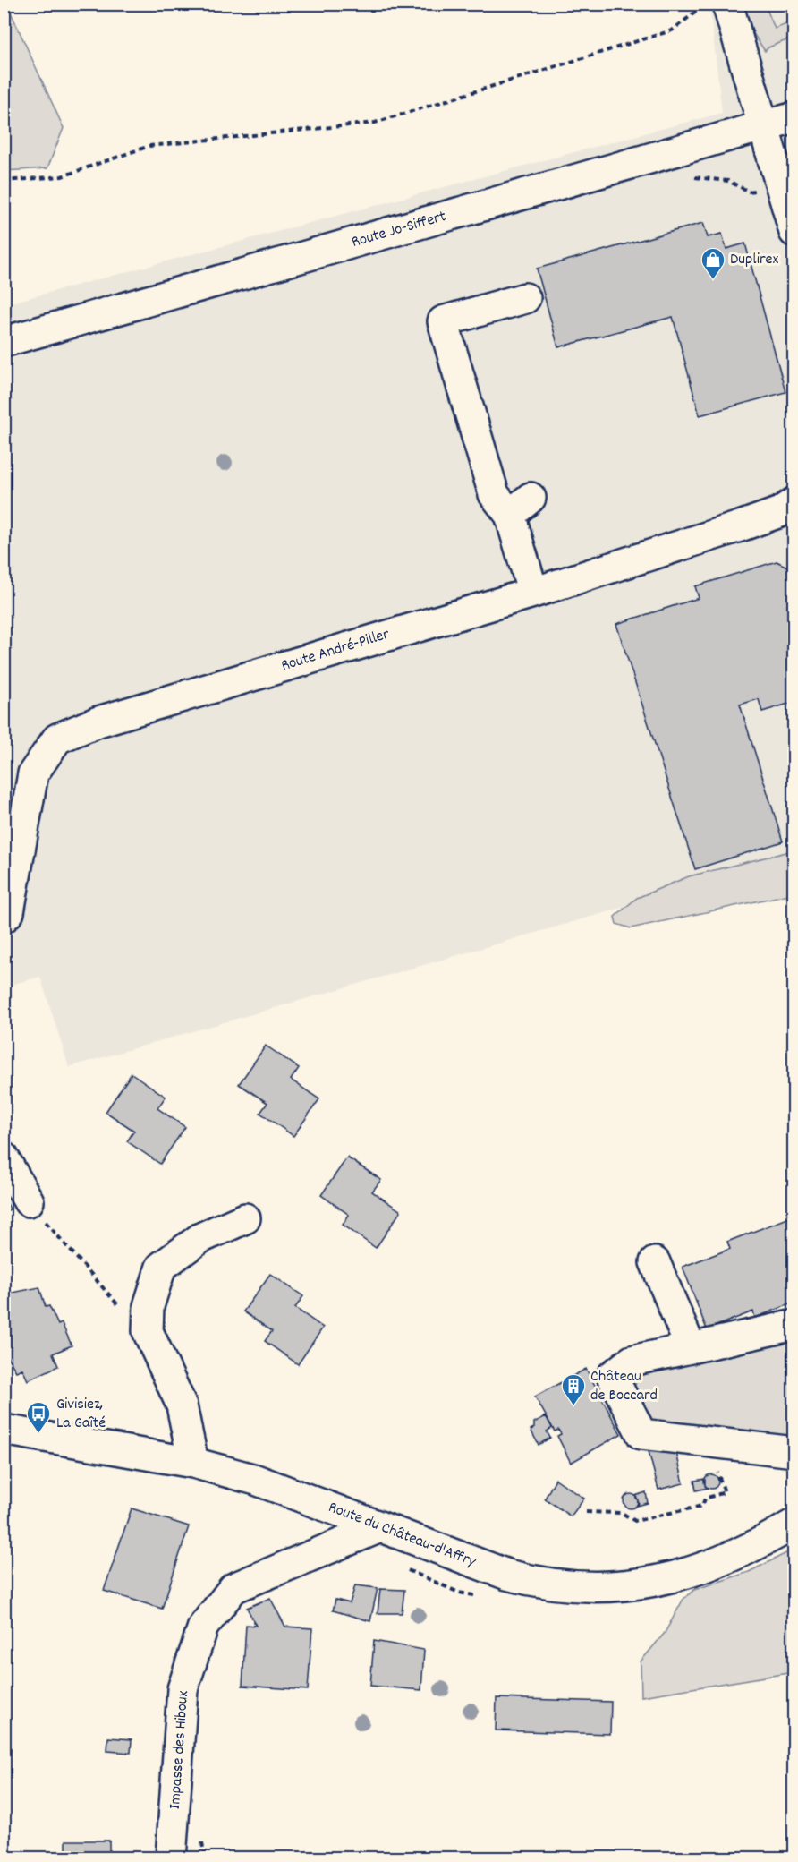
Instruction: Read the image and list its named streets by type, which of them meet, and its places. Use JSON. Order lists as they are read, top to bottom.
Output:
{
  "streets": {
    "street": [
      "Route Jo-Siffert",
      "Route André-Piller",
      "Route du Château-d'Affry",
      "Impasse des Hiboux"
    ]
  },
  "crossings": [
    ["Route du Château-d'Affry", "Impasse des Hiboux"]
  ],
  "places": {
    "shop": ["Duplirex"],
    "building": ["Château de Boccard"],
    "bus stop": ["Givisiez, La Gaîté"]
  }
}
